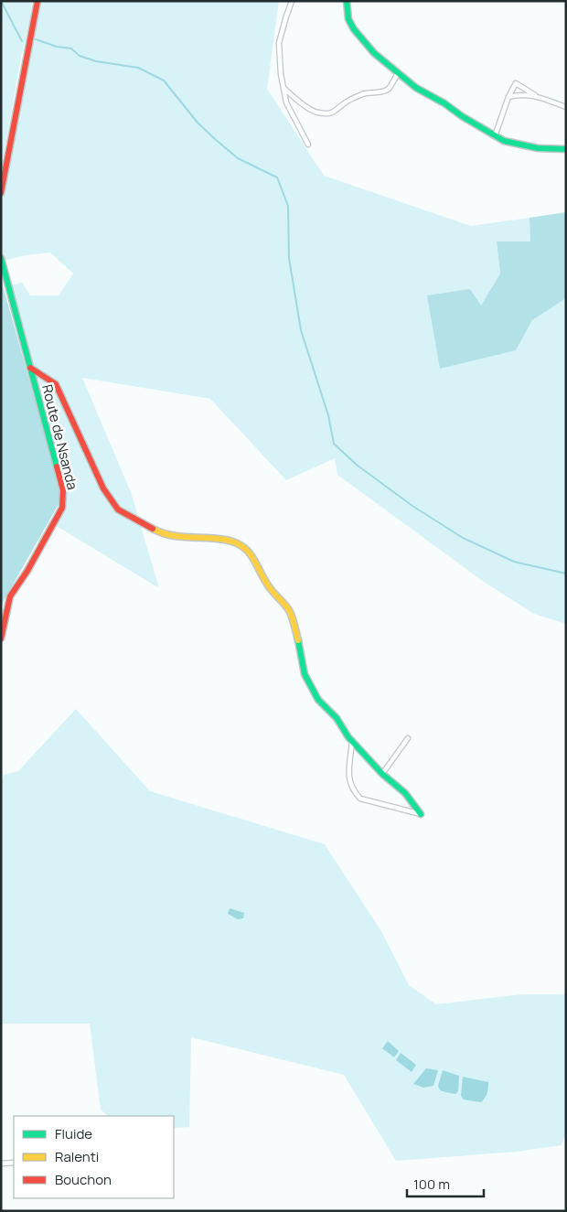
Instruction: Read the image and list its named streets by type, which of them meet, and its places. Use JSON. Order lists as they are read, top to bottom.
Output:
{
  "streets": {
    "street": ["Route de Nsanda"]
  },
  "legend": ["Fluide", "Ralenti", "Bouchon"],
  "scale_bar": "100 m"
}
